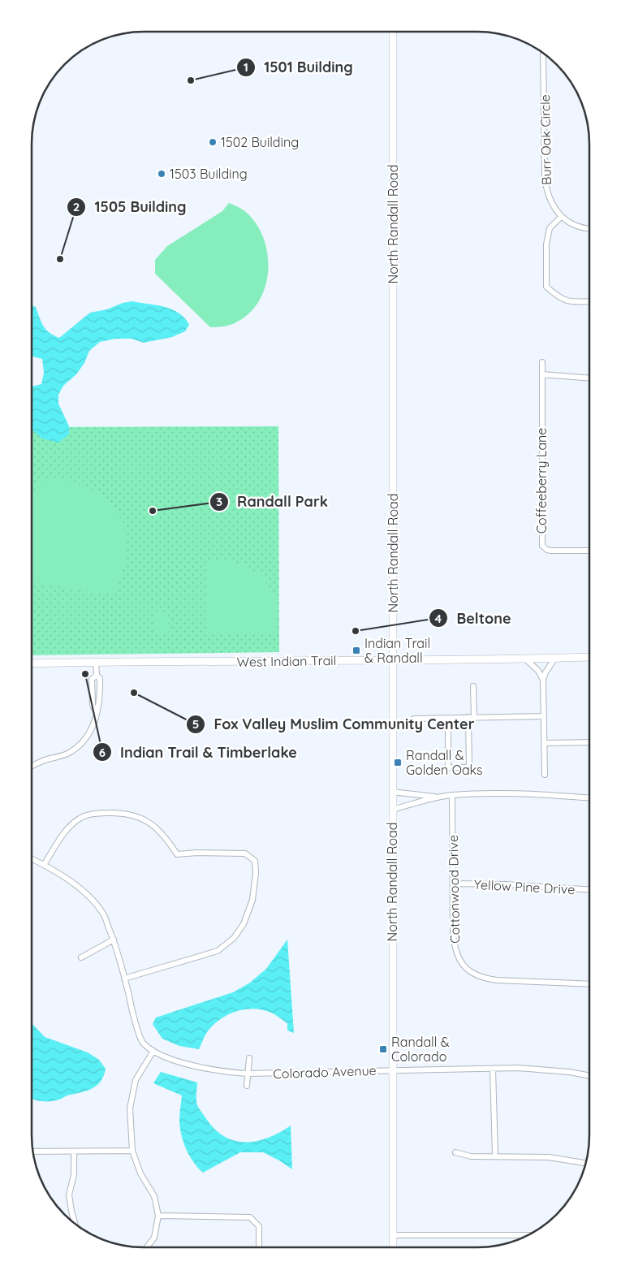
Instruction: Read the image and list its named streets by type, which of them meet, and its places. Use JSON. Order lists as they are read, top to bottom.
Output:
{
  "streets": {
    "main road": ["North Randall Road", "West Indian Trail"],
    "street": [
      "Burr Oak Circle",
      "Coffeeberry Lane",
      "Yellow Pine Drive",
      "Cottonwood Drive",
      "Colorado Avenue"
    ]
  },
  "crossings": [
    ["North Randall Road", "West Indian Trail"],
    ["North Randall Road", "Colorado Avenue"],
    ["Yellow Pine Drive", "Cottonwood Drive"]
  ],
  "places": {
    "other": [
      "1501 Building",
      "1502 Building",
      "1503 Building",
      "1505 Building",
      "Randall Park",
      "Beltone",
      "Indian Trail & Timberlake",
      "Fox Valley Muslim Community Center"
    ],
    "transit": ["Indian Trail & Randall", "Randall & Golden Oaks", "Randall & Colorado"]
  }
}
